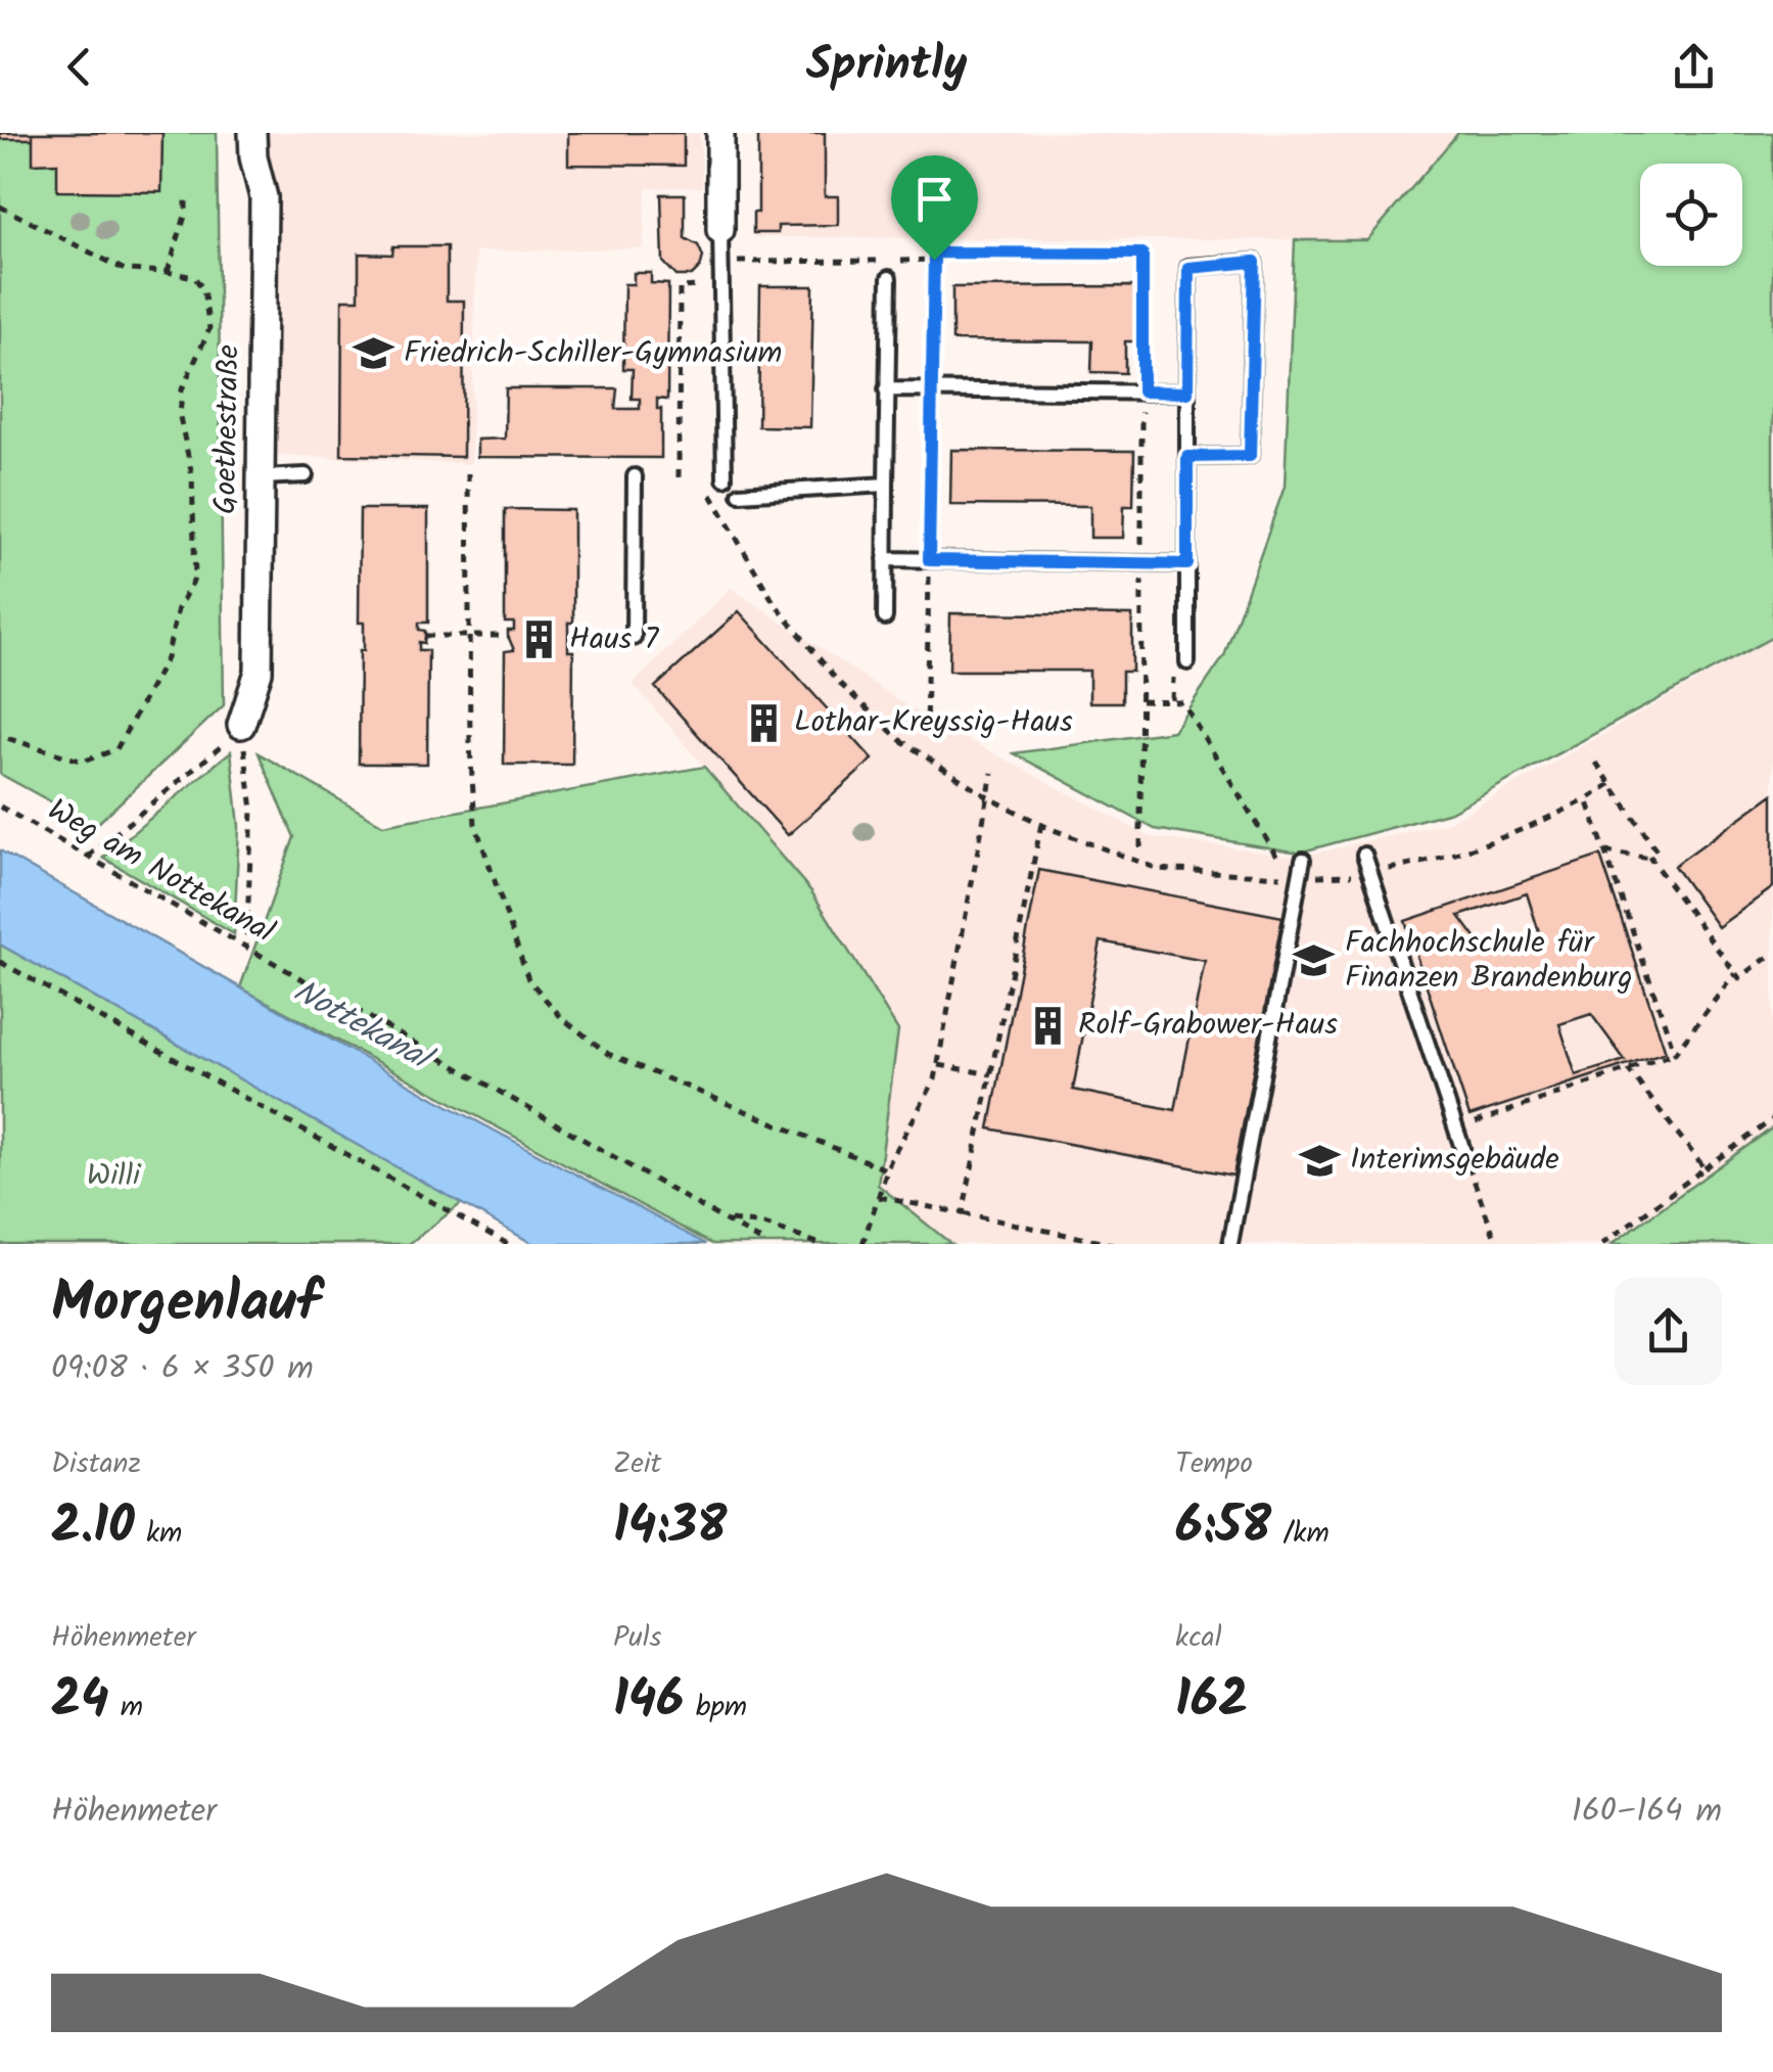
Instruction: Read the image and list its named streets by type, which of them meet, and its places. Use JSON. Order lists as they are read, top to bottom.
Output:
{
  "streets": {
    "street": ["Goethestraße"],
    "path": ["Weg am Nottekanal"]
  },
  "water": ["Nottekanal"],
  "parks": ["Willi"],
  "places": {
    "school or university": ["Friedrich-Schiller-Gymnasium", "Fachhochschule für Finanzen Brandenburg", "Interimsgebäude"],
    "building": ["Haus 7", "Lothar-Kreyssig-Haus", "Rolf-Grabower-Haus"]
  },
  "page": {
    "header": "Sprintly",
    "heading": ["Morgenlauf", "09:08 · 6 × 350 m"],
    "stats": [
      ["Distanz", "2.10 km"],
      ["Zeit", "14:38"],
      ["Tempo", "6:58 /km"],
      ["Höhenmeter", "24 m"],
      ["Puls", "146 bpm"],
      ["kcal", "162"]
    ],
    "chart": ["Höhenmeter", "160–164 m"]
  }
}
